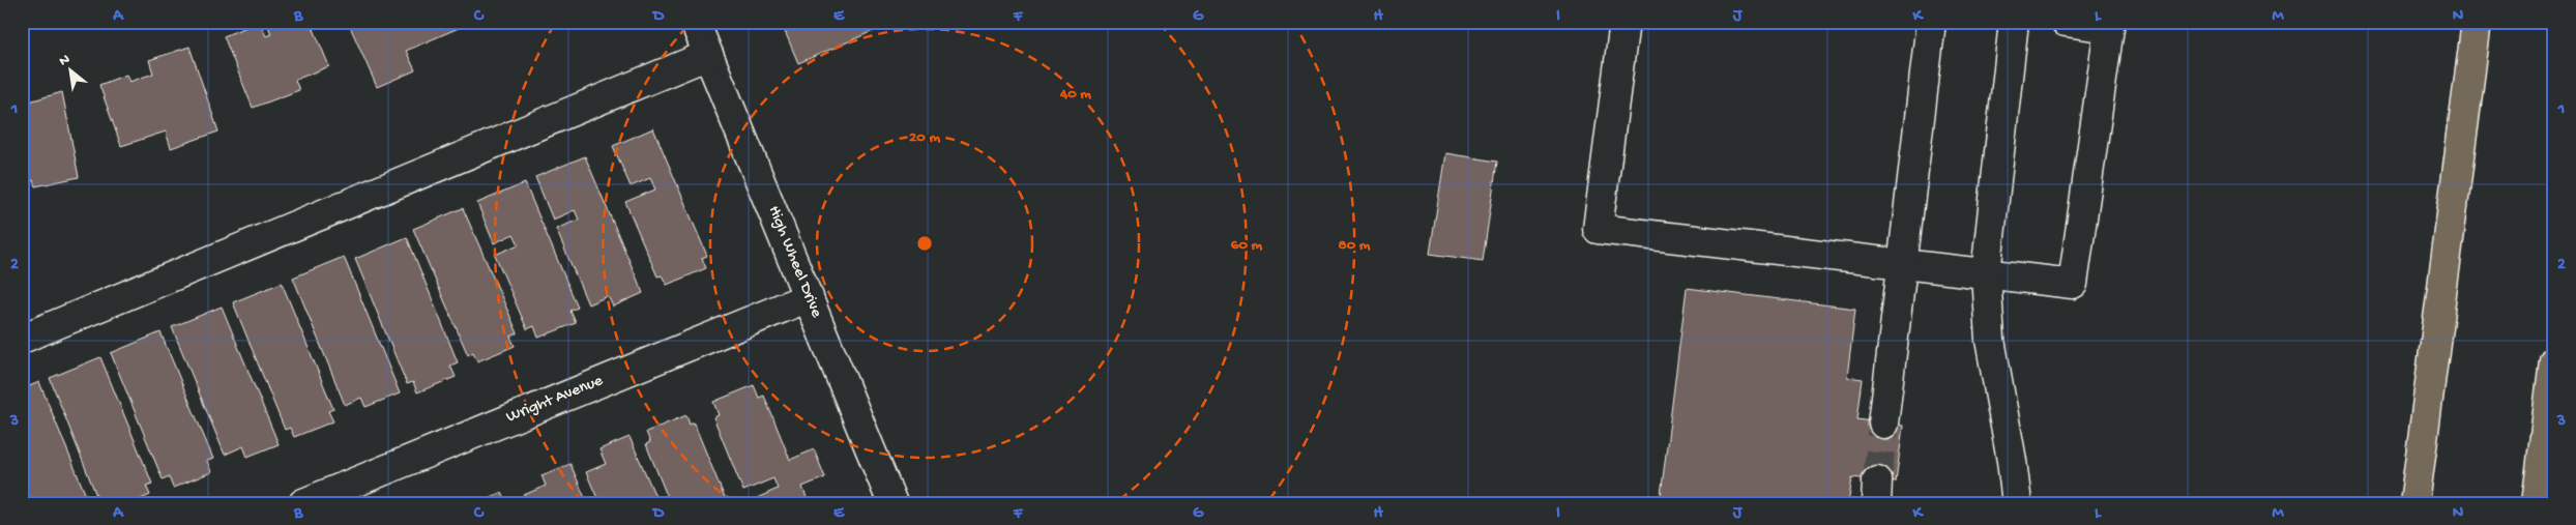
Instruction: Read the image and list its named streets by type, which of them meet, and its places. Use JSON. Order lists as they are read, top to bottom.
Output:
{
  "streets": {
    "street": ["High Wheel Drive", "Wright Avenue"]
  },
  "crossings": [
    ["High Wheel Drive", "Wright Avenue"]
  ],
  "north": "top left",
  "grid": {
    "columns": [
      "A",
      "B",
      "C",
      "D",
      "E",
      "F",
      "G",
      "H",
      "I",
      "J",
      "K",
      "L",
      "M",
      "N"
    ],
    "rows": ["1", "2", "3"]
  },
  "rings": [
    "40 m",
    "20 m",
    "60 m",
    "80 m"
  ]
}
